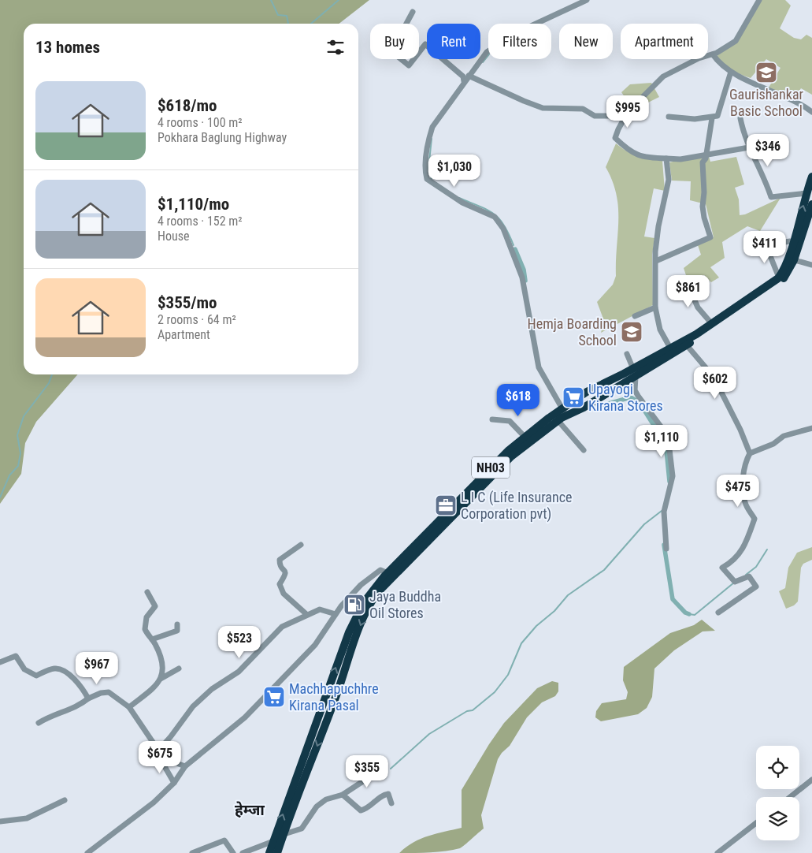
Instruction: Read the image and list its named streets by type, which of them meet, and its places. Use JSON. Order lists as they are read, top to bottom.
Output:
{
  "streets": {
    "highway": ["NH03"]
  },
  "districts": ["हेम्जा"],
  "places": {
    "school or university": ["Gaurishankar Basic School", "Hemja Boarding School"],
    "supermarket": ["Upayogi Kirana Stores", "Machhapuchhre Kirana Pasal"],
    "office": ["L I C (Life Insurance Corporation pvt)"],
    "fuel station": ["Jaya Buddha Oil Stores"]
  },
  "page": {
    "chip": [
      "Buy",
      "Rent",
      "Filters",
      "New",
      "Apartment"
    ],
    "heading": "13 homes",
    "list": [
      {
        "name": "$618/mo",
        "note": "4 rooms · 100 m² · Pokhara Baglung Highway"
      },
      {
        "name": "$1,110/mo",
        "note": "4 rooms · 152 m² · House"
      },
      {
        "name": "$355/mo",
        "note": "2 rooms · 64 m² · Apartment"
      }
    ],
    "price": [
      "$995",
      "$346",
      "$1,030",
      "$411",
      "$861",
      "$602",
      "$618",
      "$1,110",
      "$475",
      "$523",
      "$967",
      "$675",
      "$355"
    ]
  }
}
